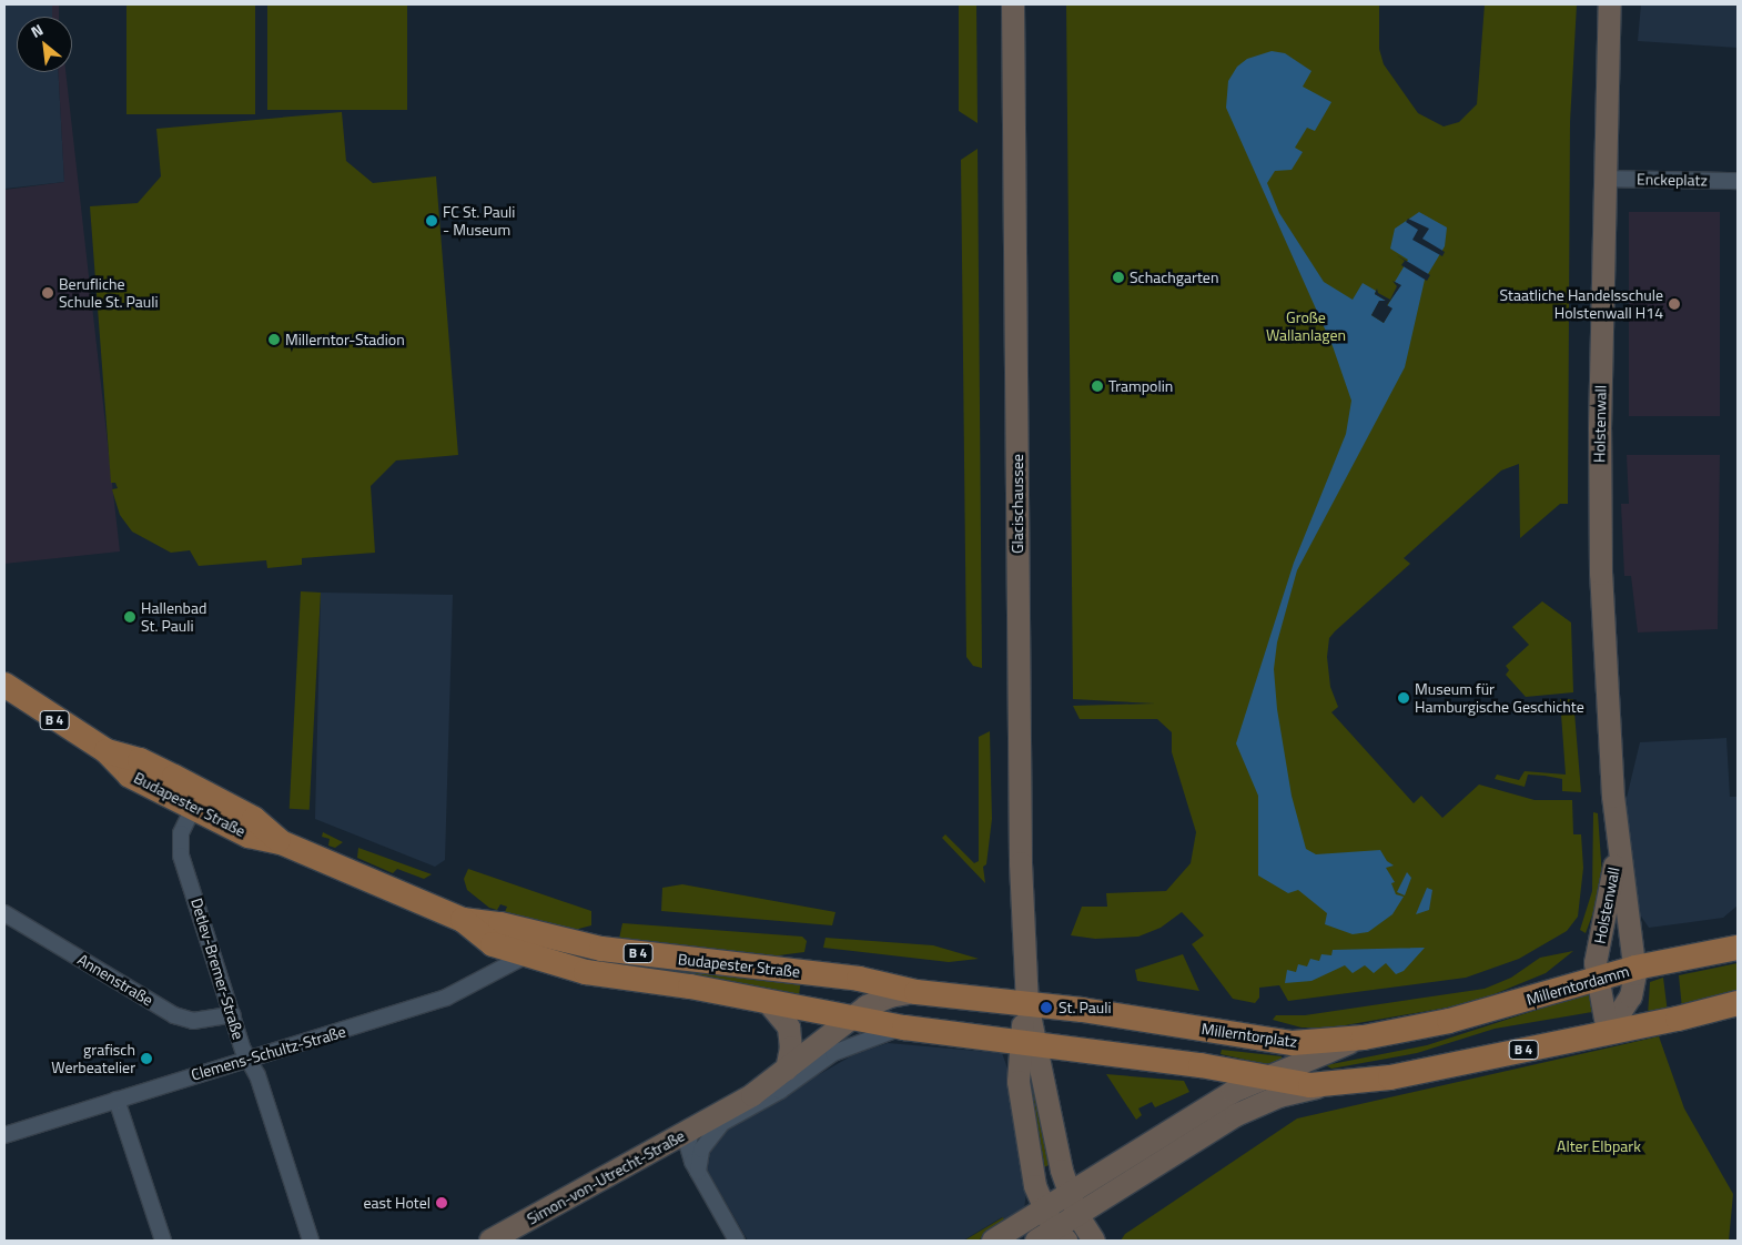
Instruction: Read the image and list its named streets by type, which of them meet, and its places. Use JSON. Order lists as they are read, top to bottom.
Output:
{
  "streets": {
    "main road": [
      "Holstenwall",
      "Glacischaussee",
      "B 4",
      "Budapester Straße",
      "Millerntordamm",
      "Millerntorplatz",
      "Simon-von-Utrecht-Straße"
    ],
    "street": [
      "Enckeplatz",
      "Detlev-Bremer-Straße",
      "Annenstraße",
      "Clemens-Schultz-Straße"
    ]
  },
  "crossings": [
    ["Enckeplatz", "Holstenwall"],
    ["Holstenwall", "B 4"],
    ["Holstenwall", "Millerntordamm"],
    ["Glacischaussee", "Budapester Straße"],
    ["Glacischaussee", "Millerntorplatz"],
    ["B 4", "Budapester Straße"],
    ["B 4", "Millerntordamm"],
    ["B 4", "Millerntorplatz"],
    ["Budapester Straße", "Detlev-Bremer-Straße"],
    ["Budapester Straße", "Millerntorplatz"],
    ["Budapester Straße", "Clemens-Schultz-Straße"],
    ["Budapester Straße", "Simon-von-Utrecht-Straße"],
    ["Detlev-Bremer-Straße", "Annenstraße"],
    ["Detlev-Bremer-Straße", "Clemens-Schultz-Straße"],
    ["Millerntordamm", "Millerntorplatz"]
  ],
  "parks": ["Große Wallanlagen", "Alter Elbpark"],
  "places": [
    "FC St. Pauli - Museum",
    "Schachgarten",
    "Berufliche Schule St. Pauli",
    "Staatliche Handelsschule Holstenwall H14",
    "Millerntor-Stadion",
    "Trampolin",
    "Hallenbad St. Pauli",
    "Museum für Hamburgische Geschichte",
    "St. Pauli",
    "grafisch Werbeatelier",
    "east Hotel"
  ],
  "north": "top left"
}
